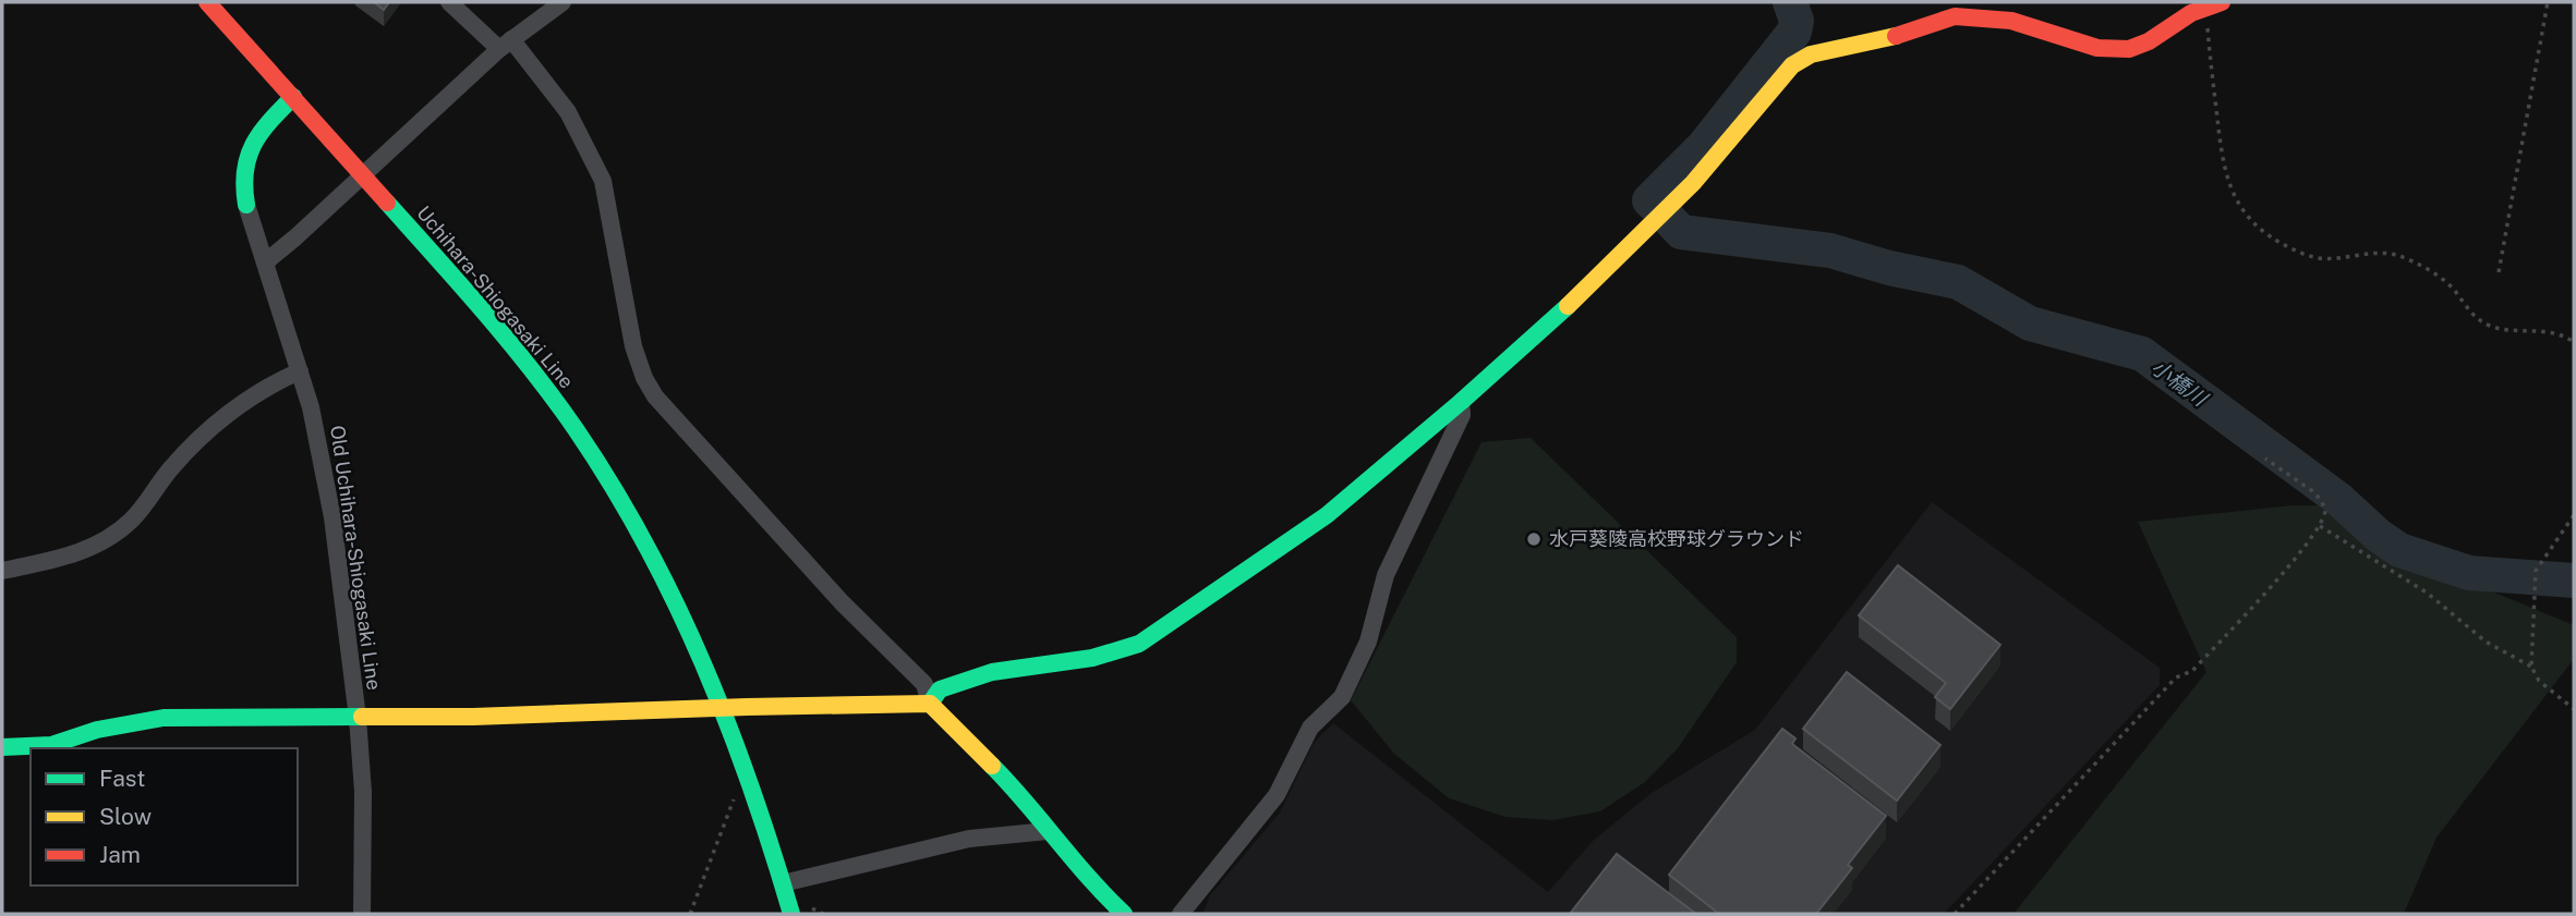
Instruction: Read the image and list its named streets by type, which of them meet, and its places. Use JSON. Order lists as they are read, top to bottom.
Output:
{
  "streets": {
    "street": ["Uchihara-Shiogasaki Line", "Old Uchihara-Shiogasaki Line"]
  },
  "crossings": [
    ["Uchihara-Shiogasaki Line", "Old Uchihara-Shiogasaki Line"]
  ],
  "water": ["小橋川"],
  "places": ["水戸葵陵高校野球グラウンド"],
  "legend": ["Fast", "Slow", "Jam"]
}
